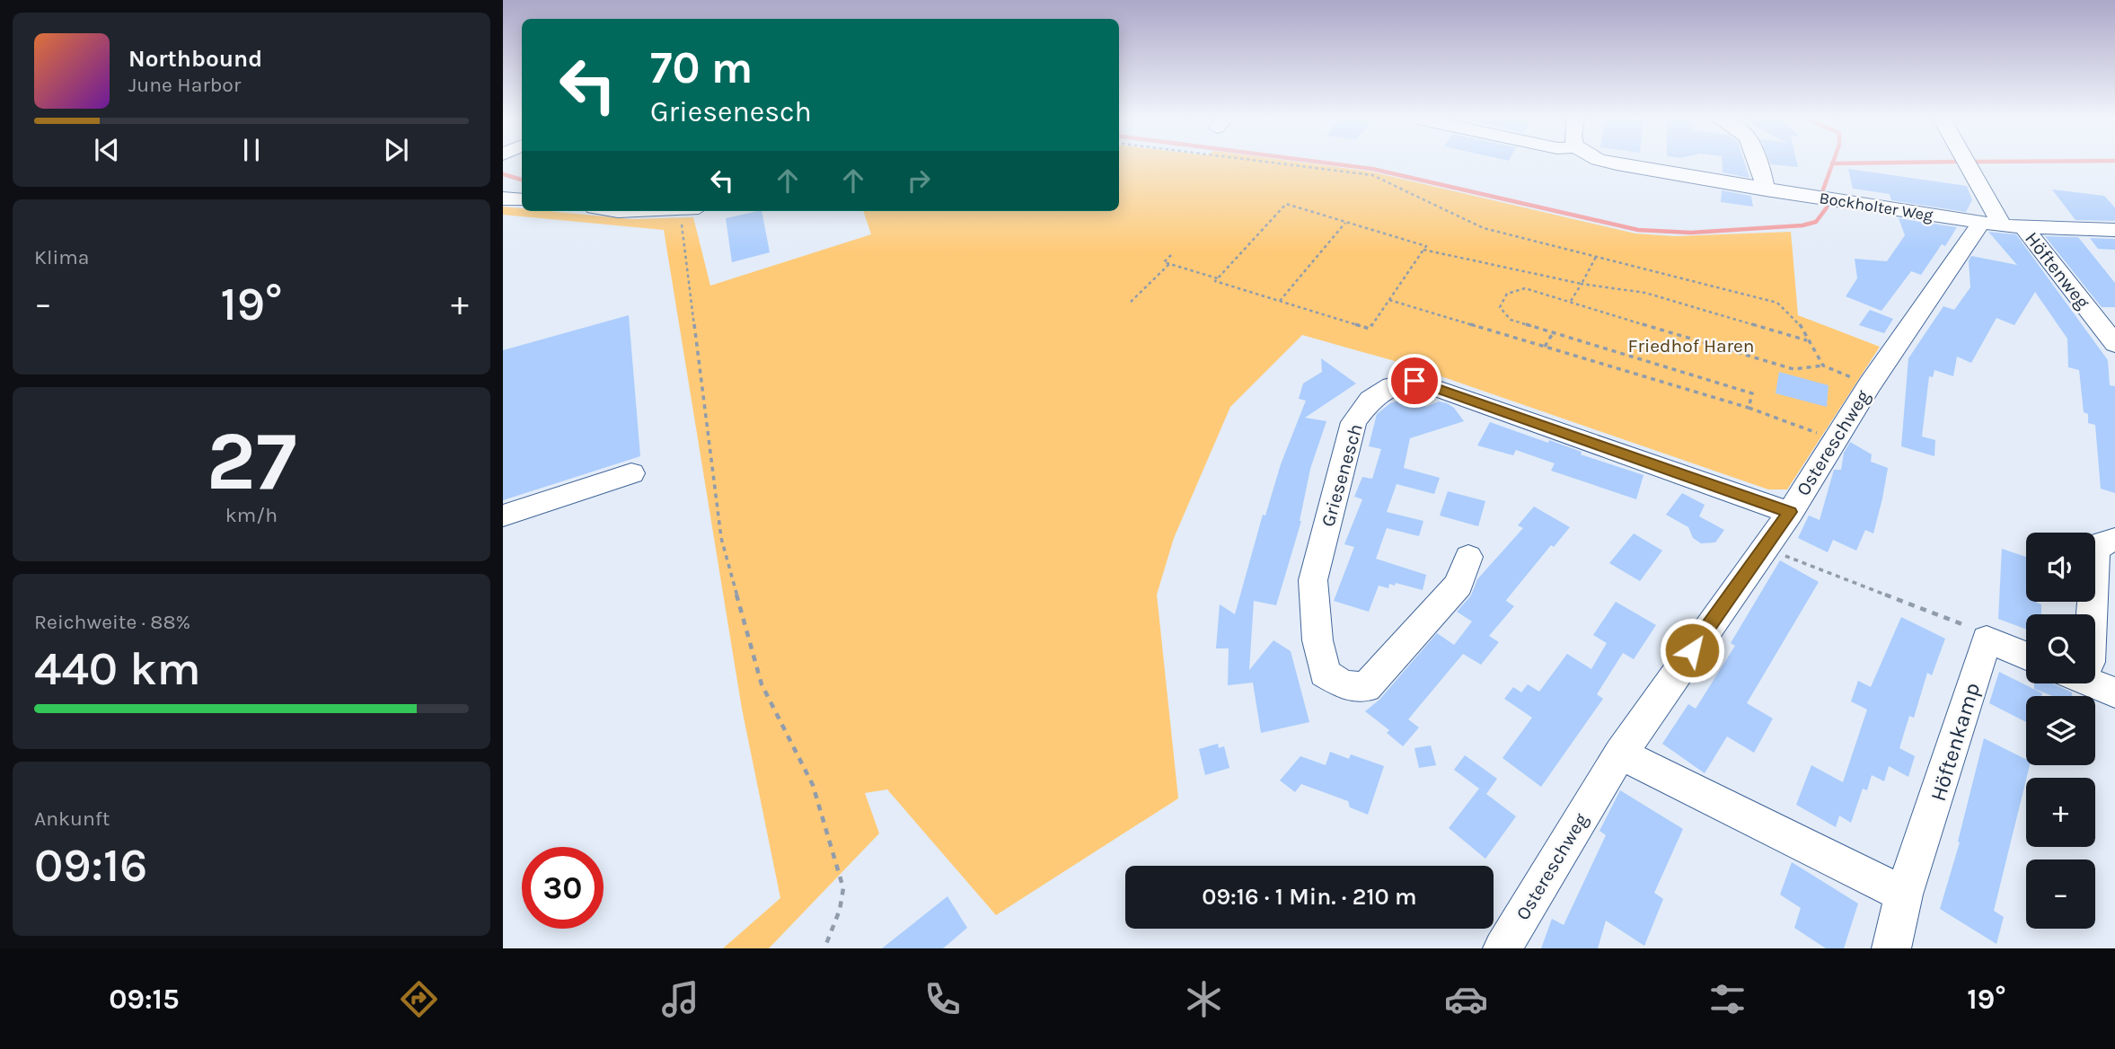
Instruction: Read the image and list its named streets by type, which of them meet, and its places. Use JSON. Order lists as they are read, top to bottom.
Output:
{
  "streets": {
    "street": [
      "Bockholter Weg",
      "Höftenweg",
      "Ostereschweg",
      "Griesenesch",
      "Höftenkamp"
    ]
  },
  "crossings": [
    ["Bockholter Weg", "Höftenweg"],
    ["Bockholter Weg", "Ostereschweg"],
    ["Höftenweg", "Ostereschweg"],
    ["Ostereschweg", "Griesenesch"]
  ],
  "parks": ["Friedhof Haren"],
  "page": {
    "turn": ["70 m", "Griesenesch"],
    "song": ["Northbound", "June Harbor"],
    "tile": [
      "Klima",
      ["27", "km/h"],
      ["Reichweite · 88%", "440 km"],
      ["Ankunft", "09:16"]
    ],
    "heat": ["−", "19°", "+"],
    "map_buttons": ["+", "−"],
    "limit": "30",
    "trip": "09:16 · 1 Min. · 210 m",
    "tabs": ["09:15", "19°"]
  }
}
